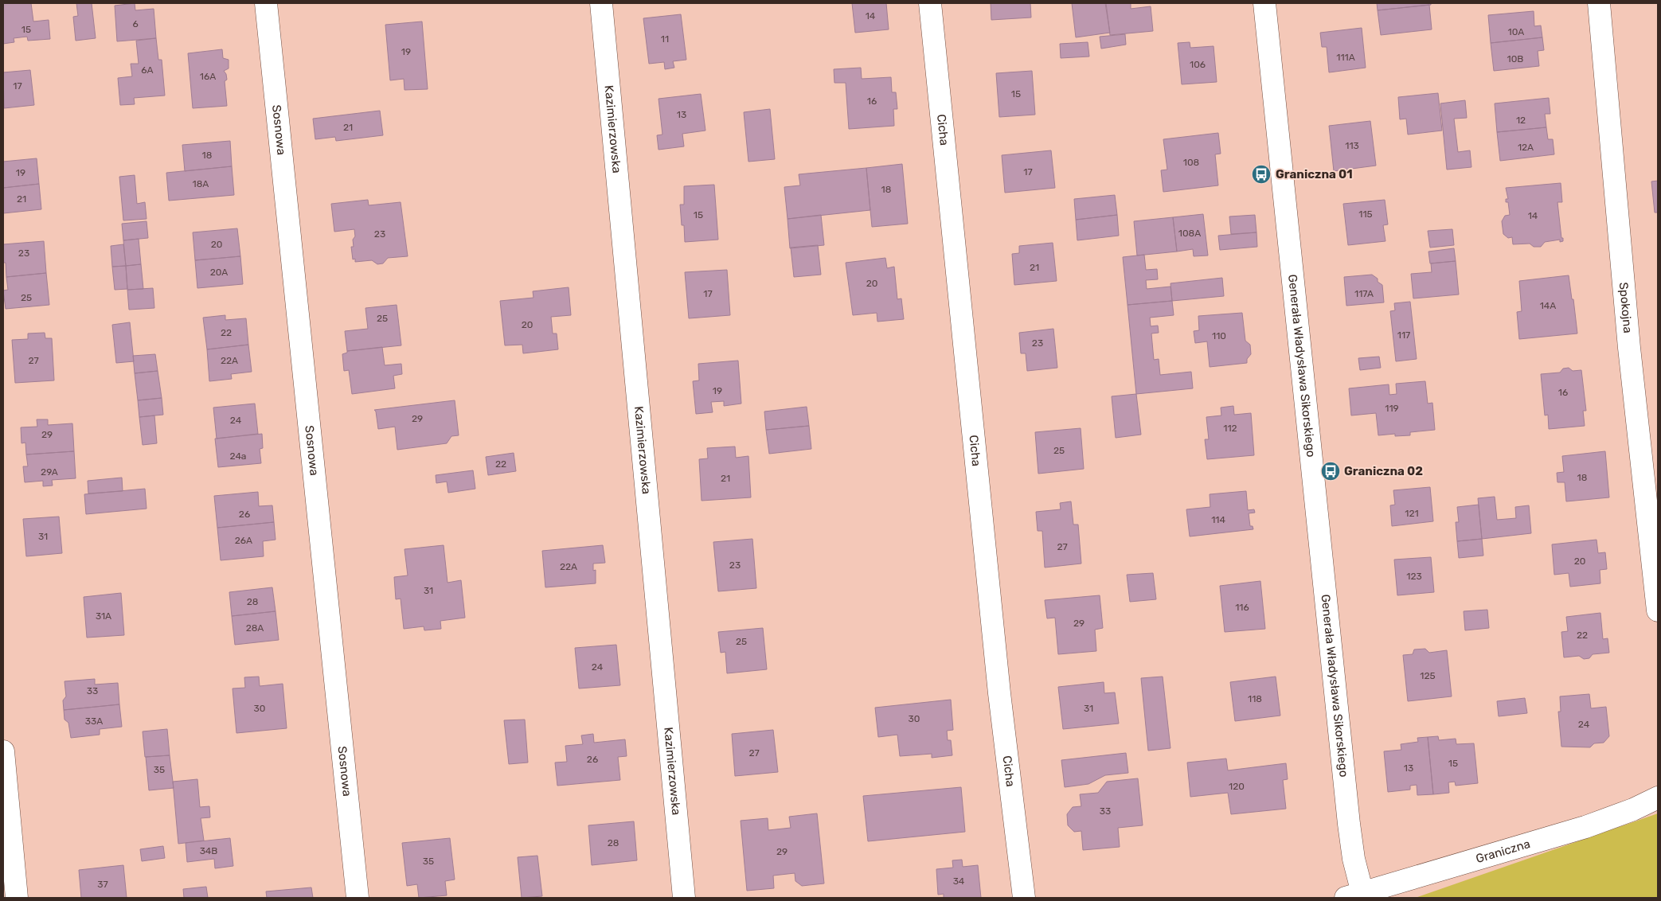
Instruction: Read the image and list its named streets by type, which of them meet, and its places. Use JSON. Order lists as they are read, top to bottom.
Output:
{
  "streets": {
    "street": [
      "Sosnowa",
      "Kazimierzowska",
      "Cicha",
      "Spokojna",
      "Generała Władysława Sikorskiego",
      "Graniczna"
    ]
  },
  "crossings": [
    ["Generała Władysława Sikorskiego", "Graniczna"]
  ],
  "places": {
    "bus stop": ["Graniczna 01", "Graniczna 02"]
  },
  "house_numbers": [
    "14",
    "6",
    "15",
    "10A",
    "11",
    "19",
    "111A",
    "10B",
    "106",
    "6A",
    "16A",
    "17",
    "15",
    "16",
    "13",
    "12",
    "21",
    "113",
    "12A",
    "18",
    "108",
    "17",
    "19",
    "18A",
    "18",
    "21",
    "115",
    "15",
    "14",
    "108A",
    "23",
    "20",
    "23",
    "21",
    "20A",
    "20",
    "17",
    "117A",
    "25",
    "14A",
    "25",
    "20",
    "22",
    "117",
    "110",
    "23",
    "27",
    "22A",
    "19",
    "16",
    "119",
    "29",
    "24",
    "112",
    "29",
    "25",
    "24a",
    "22",
    "29A",
    "18",
    "21",
    "121",
    "26",
    "114",
    "31",
    "26A",
    "27",
    "20",
    "23",
    "22A",
    "123",
    "31",
    "28",
    "116",
    "31A",
    "29",
    "28A",
    "22",
    "25",
    "24",
    "125",
    "33",
    "118",
    "30",
    "31",
    "30",
    "33A",
    "24",
    "27",
    "26",
    "15",
    "13",
    "35",
    "120",
    "33",
    "28",
    "34B",
    "29",
    "35",
    "34",
    "37"
  ]
}
